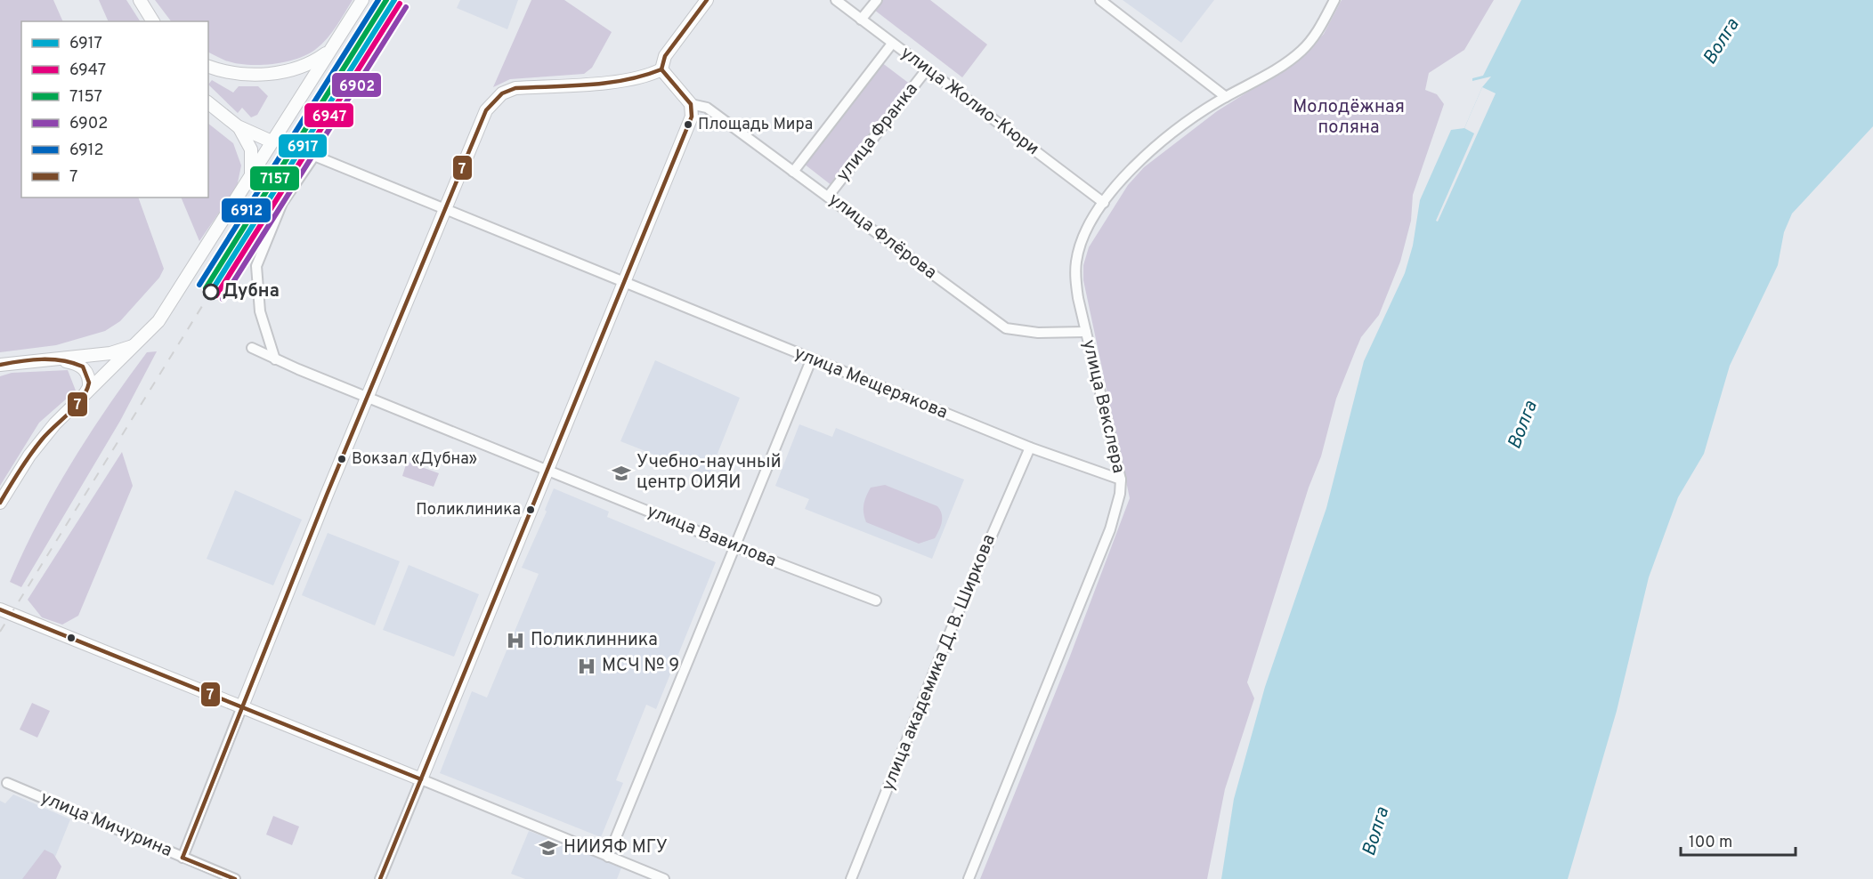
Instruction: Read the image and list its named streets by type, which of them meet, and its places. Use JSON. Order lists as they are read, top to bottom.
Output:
{
  "streets": {
    "street": [
      "улица Жолио-Кюри",
      "улица Франка",
      "улица Флёрова",
      "улица Мещерякова",
      "улица Векслера",
      "улица Вавилова",
      "улица академика Д. В. Ширкова",
      "улица Мичурина"
    ]
  },
  "crossings": [
    ["улица Жолио-Кюри", "улица Франка"],
    ["улица Жолио-Кюри", "улица Векслера"],
    ["улица Франка", "улица Флёрова"],
    ["улица Флёрова", "улица Векслера"],
    ["улица Мещерякова", "улица Векслера"],
    ["улица Мещерякова", "улица Вавилова"],
    ["улица Мещерякова", "улица академика Д. В. Ширкова"]
  ],
  "water": ["Волга"],
  "parks": ["Молодёжная поляна"],
  "places": {
    "other": [
      "Площадь Мира",
      "Дубна",
      "Вокзал «Дубна»",
      "Поликлиника"
    ],
    "school or university": ["Учебно-научный центр ОИЯИ", "НИИЯФ МГУ"],
    "hospital": ["Поликлинника", "МСЧ № 9"]
  },
  "lines": [
    "transit line 6917",
    "transit line 7157",
    "transit line 6912",
    "transit line 7",
    "transit line 6947",
    "transit line 6902"
  ],
  "legend": [
    "6917",
    "6947",
    "7157",
    "6902",
    "6912",
    "7"
  ],
  "scale_bar": "100 m"
}
